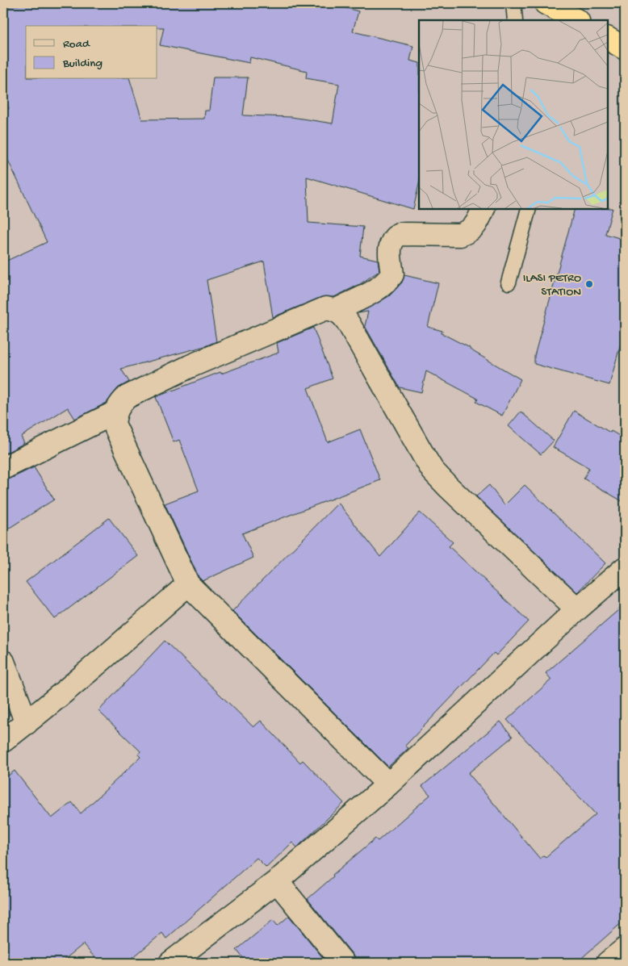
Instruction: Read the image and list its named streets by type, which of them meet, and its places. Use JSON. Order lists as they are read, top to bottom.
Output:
{
  "places": ["ILASI PETRO STATION"],
  "legend": ["Road", "Building"]
}
